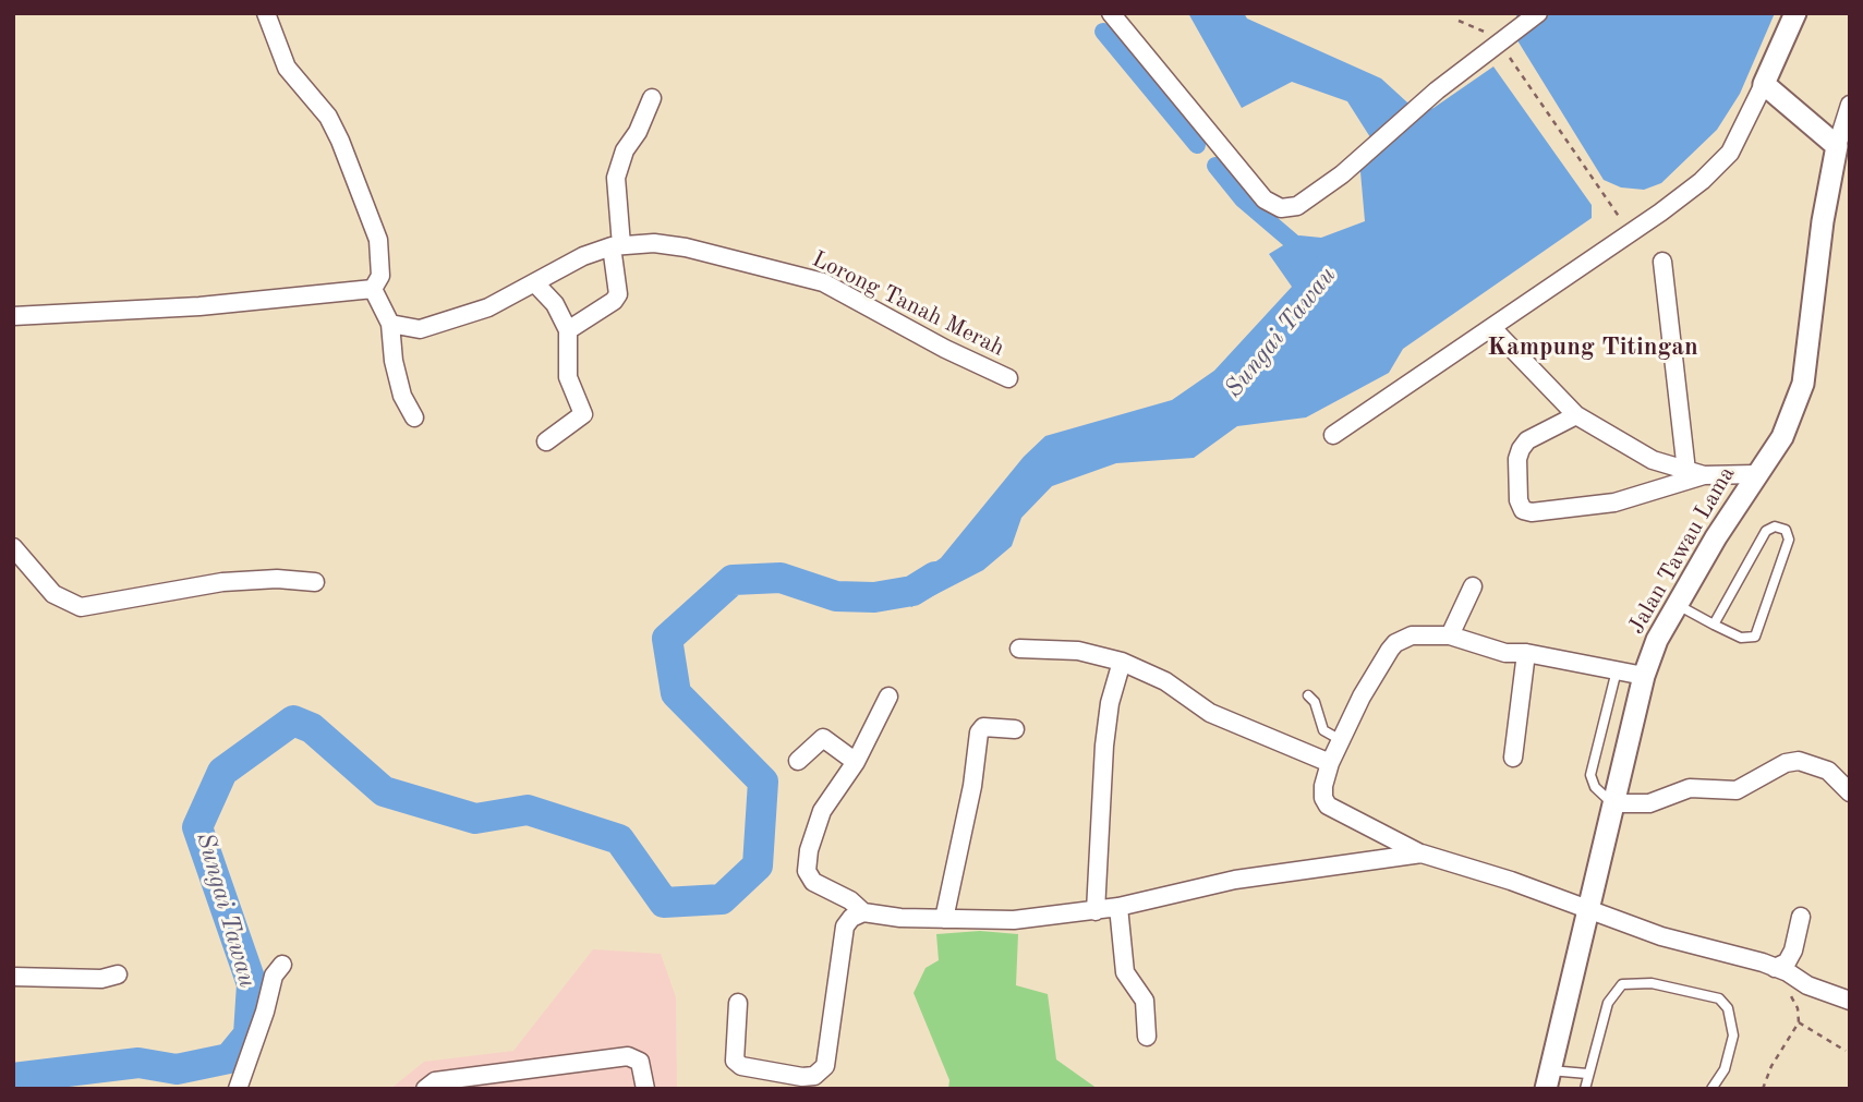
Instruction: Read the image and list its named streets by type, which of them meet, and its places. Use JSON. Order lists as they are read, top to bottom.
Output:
{
  "streets": {
    "street": ["Lorong Tanah Merah", "Jalan Tawau Lama"]
  },
  "districts": ["Kampung Titingan"],
  "water": ["Sungai Tawau"]
}
